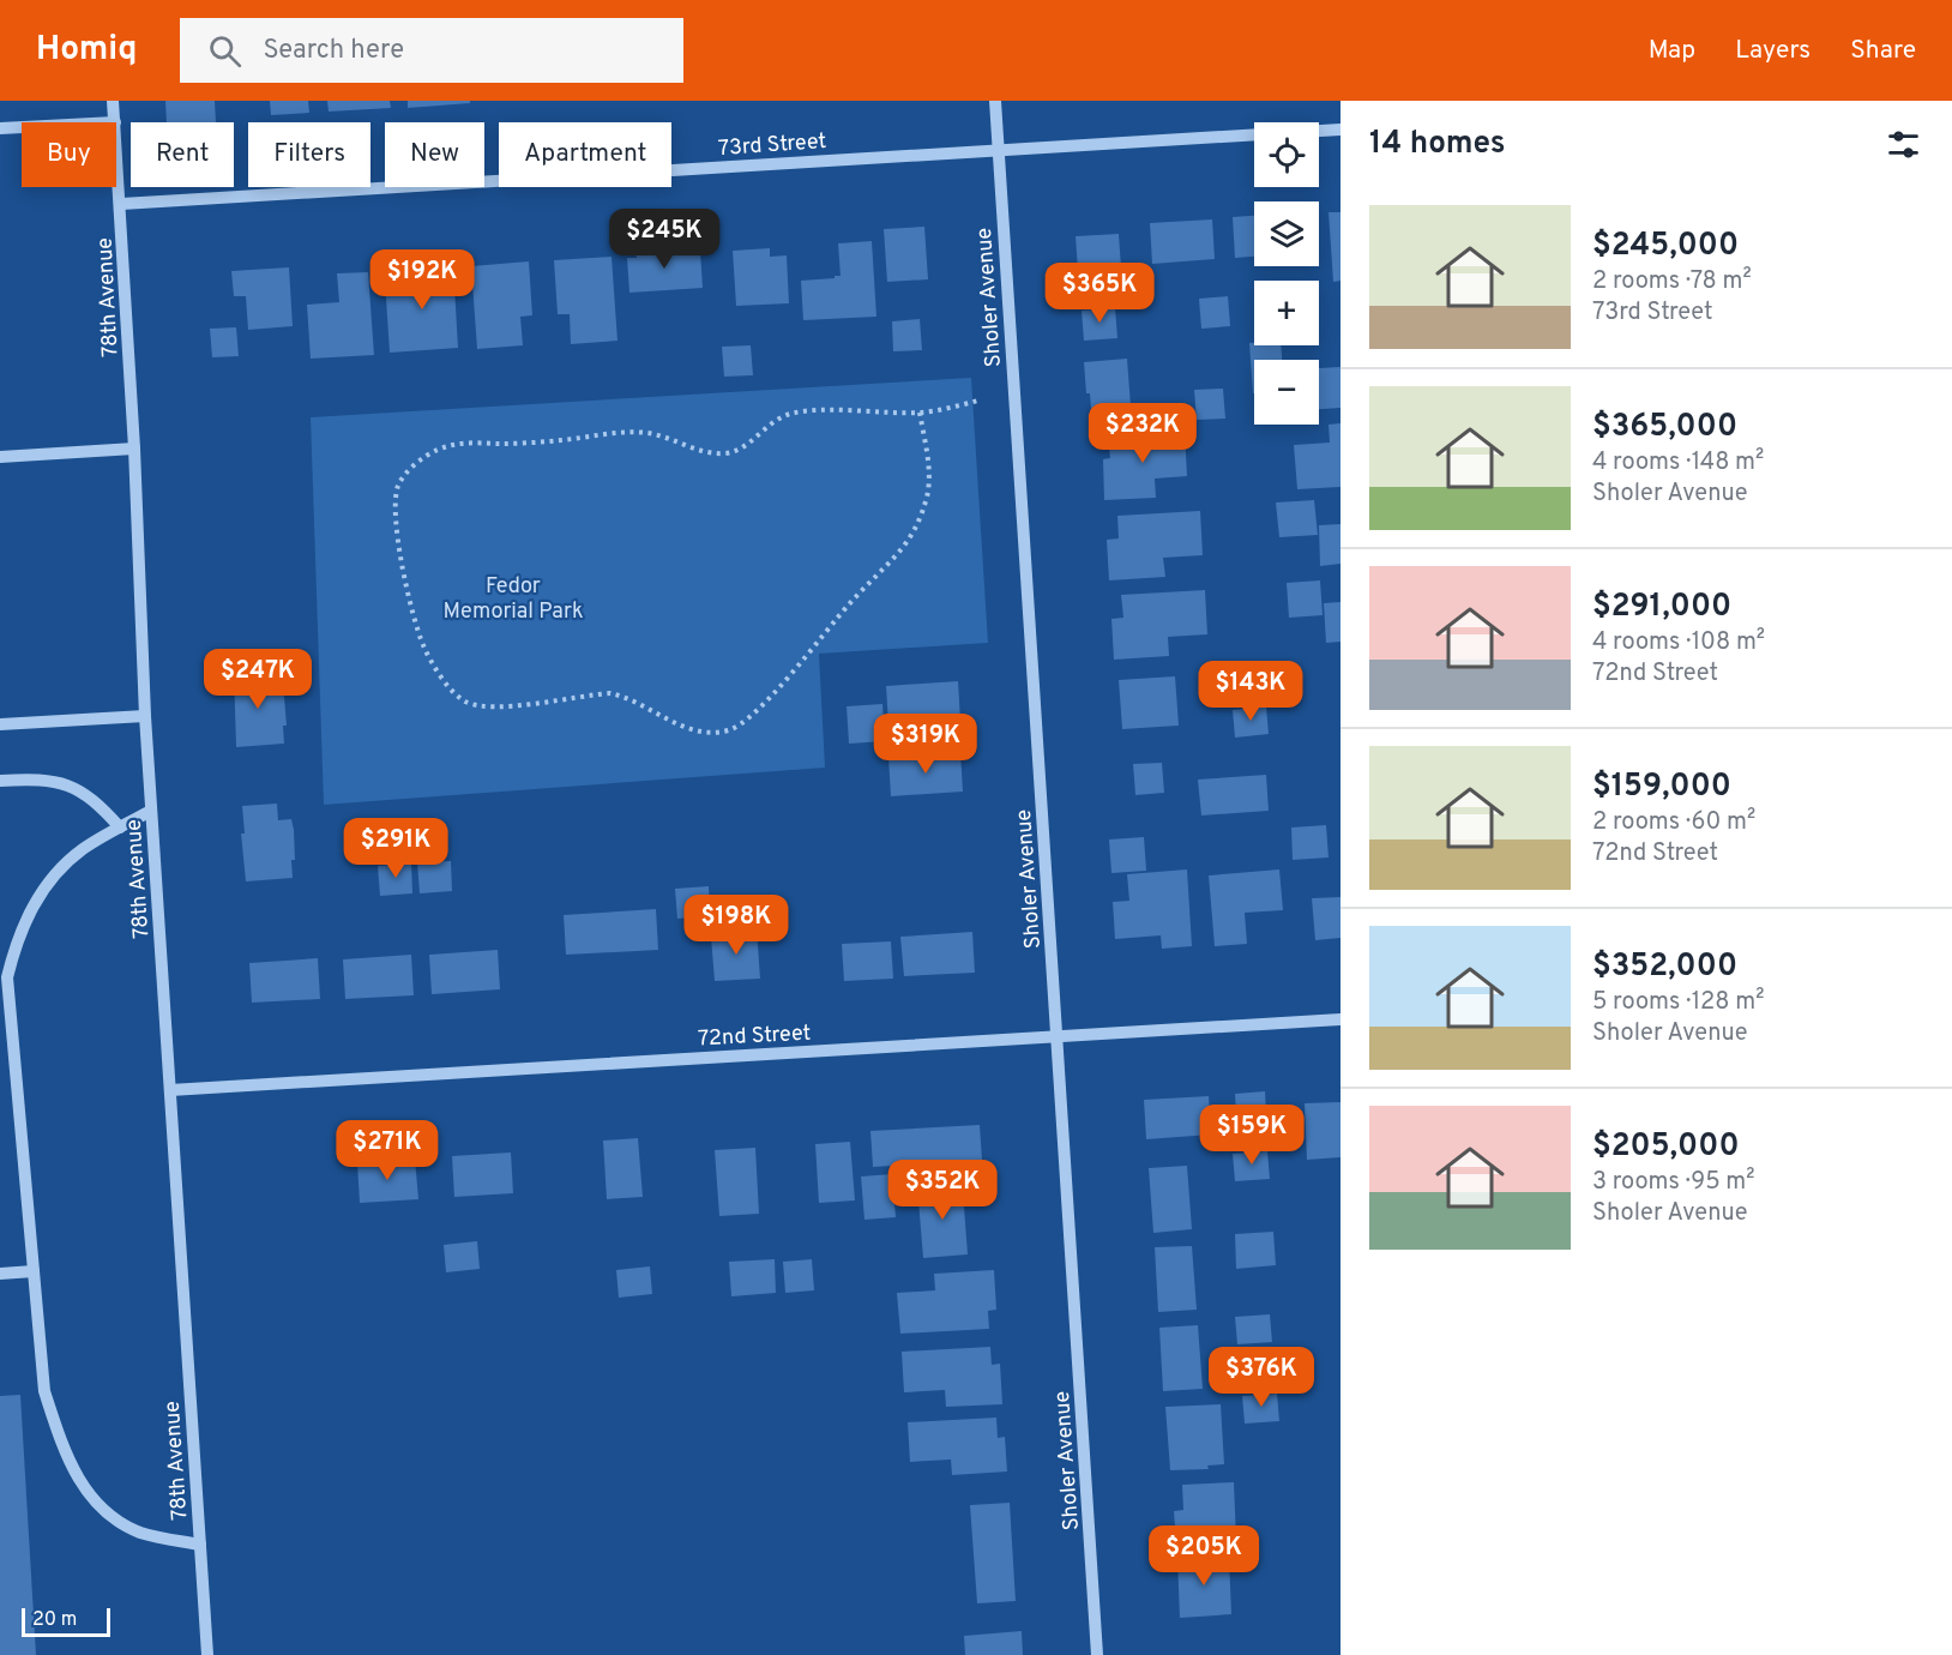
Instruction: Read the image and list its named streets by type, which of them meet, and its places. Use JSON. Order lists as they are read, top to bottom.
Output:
{
  "streets": {
    "street": [
      "73rd Street",
      "78th Avenue",
      "Sholer Avenue",
      "72nd Street"
    ]
  },
  "crossings": [
    ["73rd Street", "78th Avenue"],
    ["73rd Street", "Sholer Avenue"],
    ["78th Avenue", "72nd Street"],
    ["Sholer Avenue", "72nd Street"]
  ],
  "parks": ["Fedor Memorial Park"],
  "scale_bar": "20 m",
  "page": {
    "header": "Homiq",
    "search": "Search here",
    "nav": ["Map", "Layers", "Share"],
    "heading": "14 homes",
    "map_buttons": ["+", "−"],
    "chip": [
      "Buy",
      "Rent",
      "Filters",
      "New",
      "Apartment"
    ],
    "list": [
      {
        "name": "$245,000",
        "note": "2 rooms · 78 m² · 73rd Street"
      },
      {
        "name": "$365,000",
        "note": "4 rooms · 148 m² · Sholer Avenue"
      },
      {
        "name": "$291,000",
        "note": "4 rooms · 108 m² · 72nd Street"
      },
      {
        "name": "$159,000",
        "note": "2 rooms · 60 m² · 72nd Street"
      },
      {
        "name": "$352,000",
        "note": "5 rooms · 128 m² · Sholer Avenue"
      },
      {
        "name": "$205,000",
        "note": "3 rooms · 95 m² · Sholer Avenue"
      }
    ],
    "price": [
      "$245K",
      "$192K",
      "$365K",
      "$232K",
      "$247K",
      "$143K",
      "$319K",
      "$291K",
      "$198K",
      "$159K",
      "$271K",
      "$352K",
      "$376K",
      "$205K"
    ],
    "scale": "20 m"
  }
}
